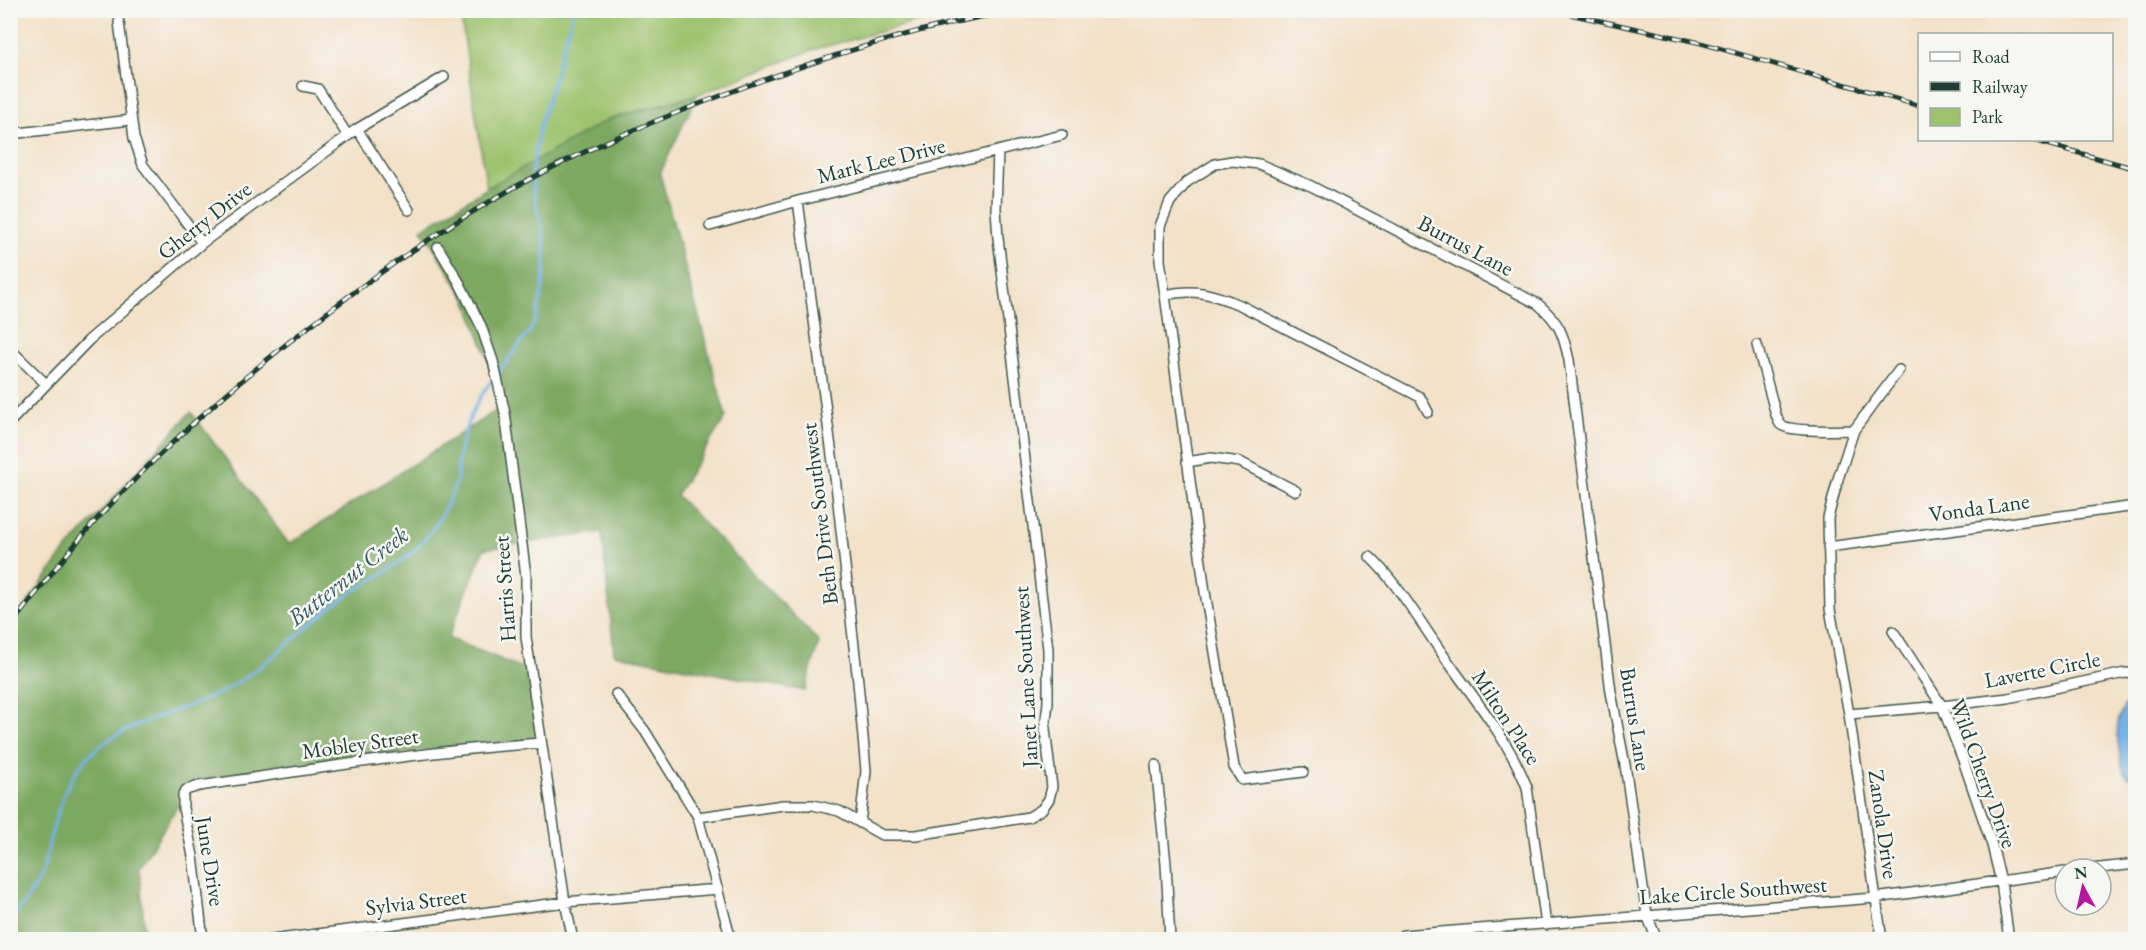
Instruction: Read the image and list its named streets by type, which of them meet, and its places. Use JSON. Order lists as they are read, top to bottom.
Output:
{
  "streets": {
    "street": [
      "Mark Lee Drive",
      "Gherry Drive",
      "Burrus Lane",
      "Vonda Lane",
      "Beth Drive Southwest",
      "Harris Street",
      "Laverte Circle",
      "Janet Lane Southwest",
      "Milton Place",
      "Mobley Street",
      "Wild Cherry Drive",
      "Zanola Drive",
      "June Drive",
      "Lake Circle Southwest",
      "Sylvia Street"
    ]
  },
  "crossings": [
    ["Mark Lee Drive", "Beth Drive Southwest"],
    ["Mark Lee Drive", "Janet Lane Southwest"],
    ["Burrus Lane", "Lake Circle Southwest"],
    ["Vonda Lane", "Zanola Drive"],
    ["Beth Drive Southwest", "Janet Lane Southwest"],
    ["Harris Street", "Mobley Street"],
    ["Harris Street", "Sylvia Street"],
    ["Laverte Circle", "Wild Cherry Drive"],
    ["Laverte Circle", "Zanola Drive"],
    ["Milton Place", "Lake Circle Southwest"],
    ["Mobley Street", "June Drive"],
    ["Wild Cherry Drive", "Lake Circle Southwest"],
    ["Zanola Drive", "Lake Circle Southwest"]
  ],
  "water": ["Butternut Creek"],
  "legend": ["Road", "Railway", "Park"],
  "north": "top"
}
